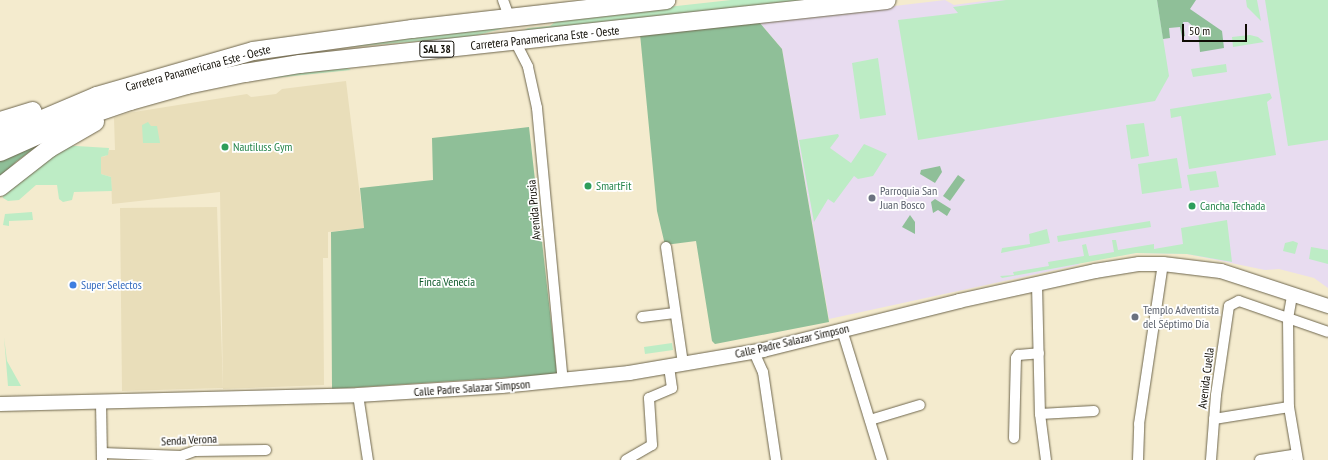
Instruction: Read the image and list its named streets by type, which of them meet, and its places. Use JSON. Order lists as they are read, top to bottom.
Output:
{
  "streets": {
    "highway": ["Carretera Panamericana Este - Oeste", "SAL 38"],
    "main road": ["Calle Padre Salazar Simpson"],
    "street": ["Avenida Prusia", "Avenida Cuella", "Senda Verona"]
  },
  "crossings": [
    ["Carretera Panamericana Este - Oeste", "Avenida Prusia"],
    ["Avenida Prusia", "Calle Padre Salazar Simpson"]
  ],
  "parks": ["Finca Venecia"],
  "places": [
    "Nautiluss Gym",
    "SmartFit",
    "Parroquia San Juan Bosco",
    "Cancha Techada",
    "Super Selectos",
    "Templo Adventista del Séptimo Día"
  ],
  "scale_bar": "50 m"
}
